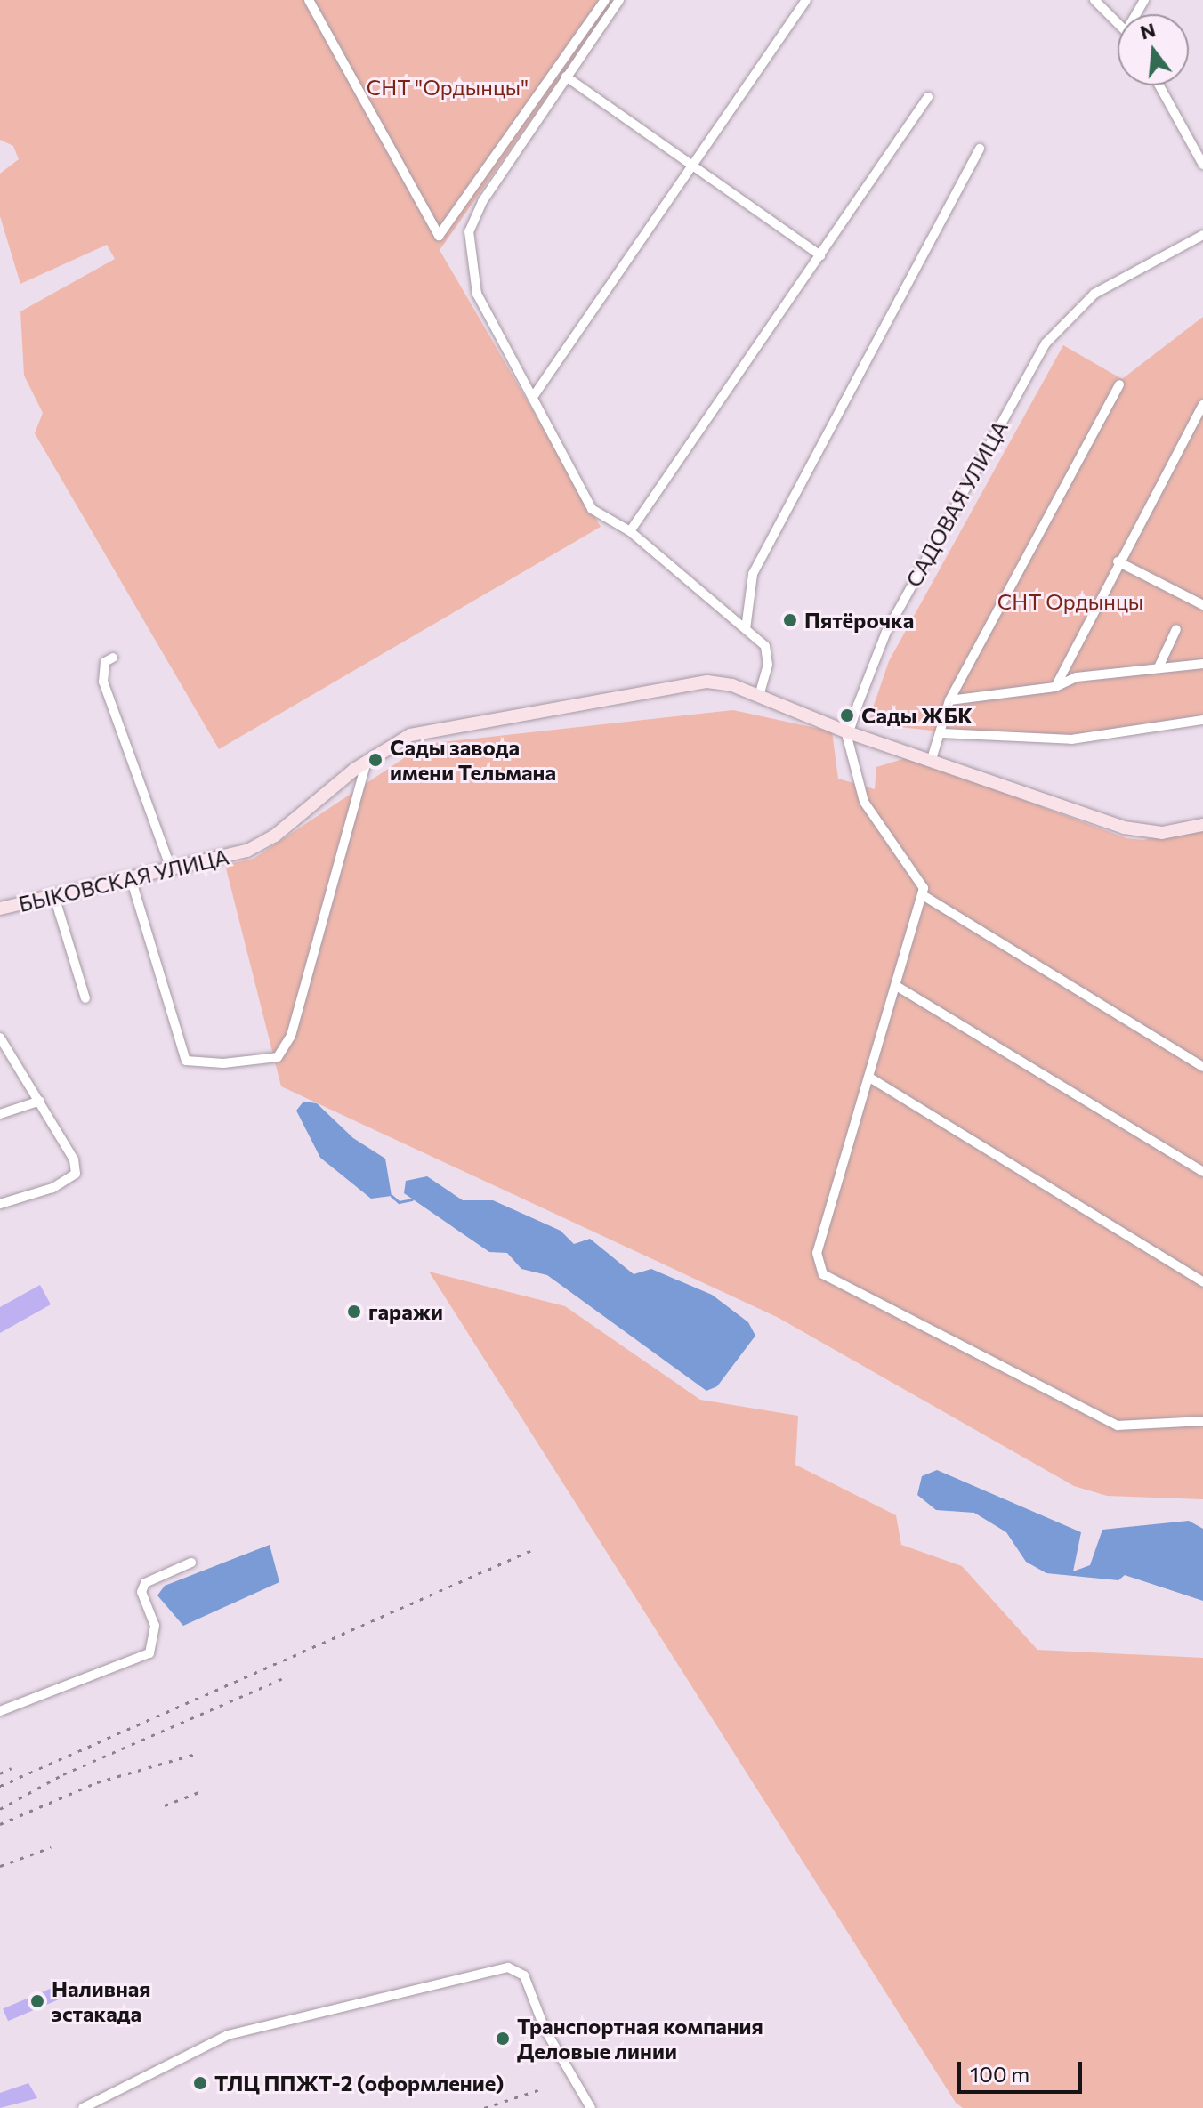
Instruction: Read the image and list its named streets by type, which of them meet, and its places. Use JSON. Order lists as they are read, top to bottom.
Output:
{
  "streets": {
    "street": ["САДОВАЯ УЛИЦА", "БЫКОВСКАЯ УЛИЦА"]
  },
  "crossings": [
    ["САДОВАЯ УЛИЦА", "БЫКОВСКАЯ УЛИЦА"]
  ],
  "parks": ["СНТ \"Ордынцы\"", "СНТ Ордынцы"],
  "places": [
    "Пятёрочка",
    "Сады ЖБК",
    "Сады завода имени Тельмана",
    "гаражи",
    "Наливная эстакада",
    "Транспортная компания Деловые линии",
    "ТЛЦ ППЖТ-2 (оформление)"
  ],
  "scale_bar": "100 m",
  "north": "top"
}
